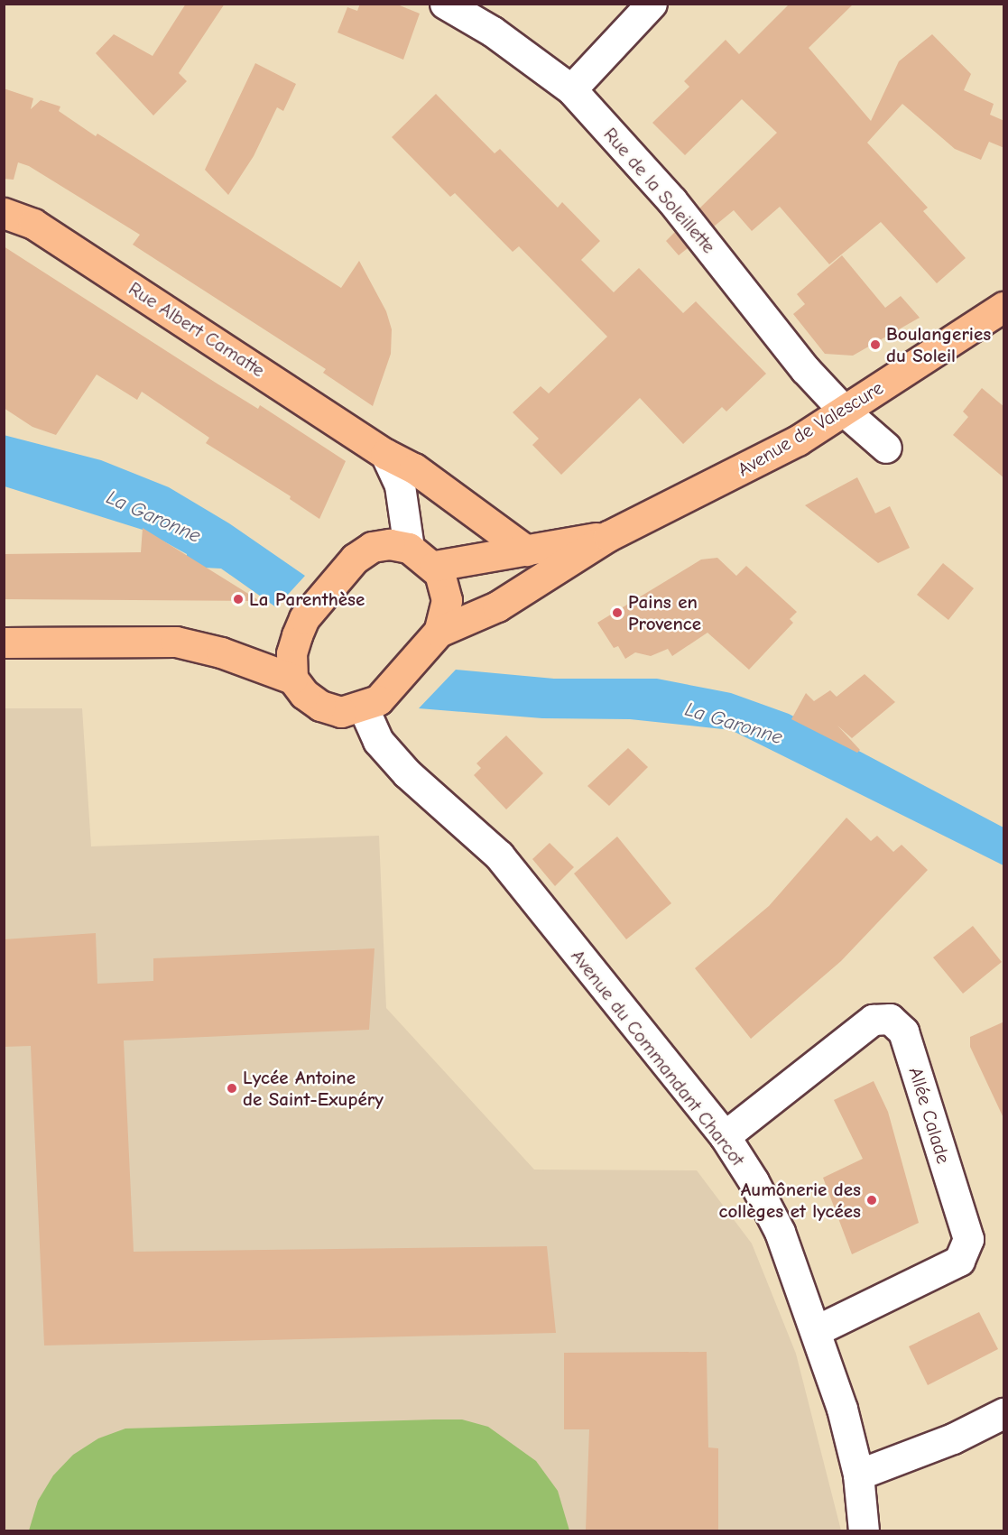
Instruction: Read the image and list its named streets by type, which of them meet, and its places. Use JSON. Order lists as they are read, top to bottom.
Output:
{
  "streets": {
    "main road": ["Rue Albert Camatte", "Avenue de Valescure"],
    "street": ["Rue de la Soleillette", "Avenue du Commandant Charcot", "Allée Calade"]
  },
  "crossings": [
    ["Rue de la Soleillette", "Avenue de Valescure"],
    ["Rue Albert Camatte", "Avenue de Valescure"],
    ["Avenue de Valescure", "Avenue du Commandant Charcot"],
    ["Avenue du Commandant Charcot", "Allée Calade"]
  ],
  "water": ["La Garonne"],
  "places": [
    "Boulangeries du Soleil",
    "La Parenthèse",
    "Pains en Provence",
    "Lycée Antoine de Saint-Exupéry",
    "Aumônerie des collèges et lycées"
  ]
}
